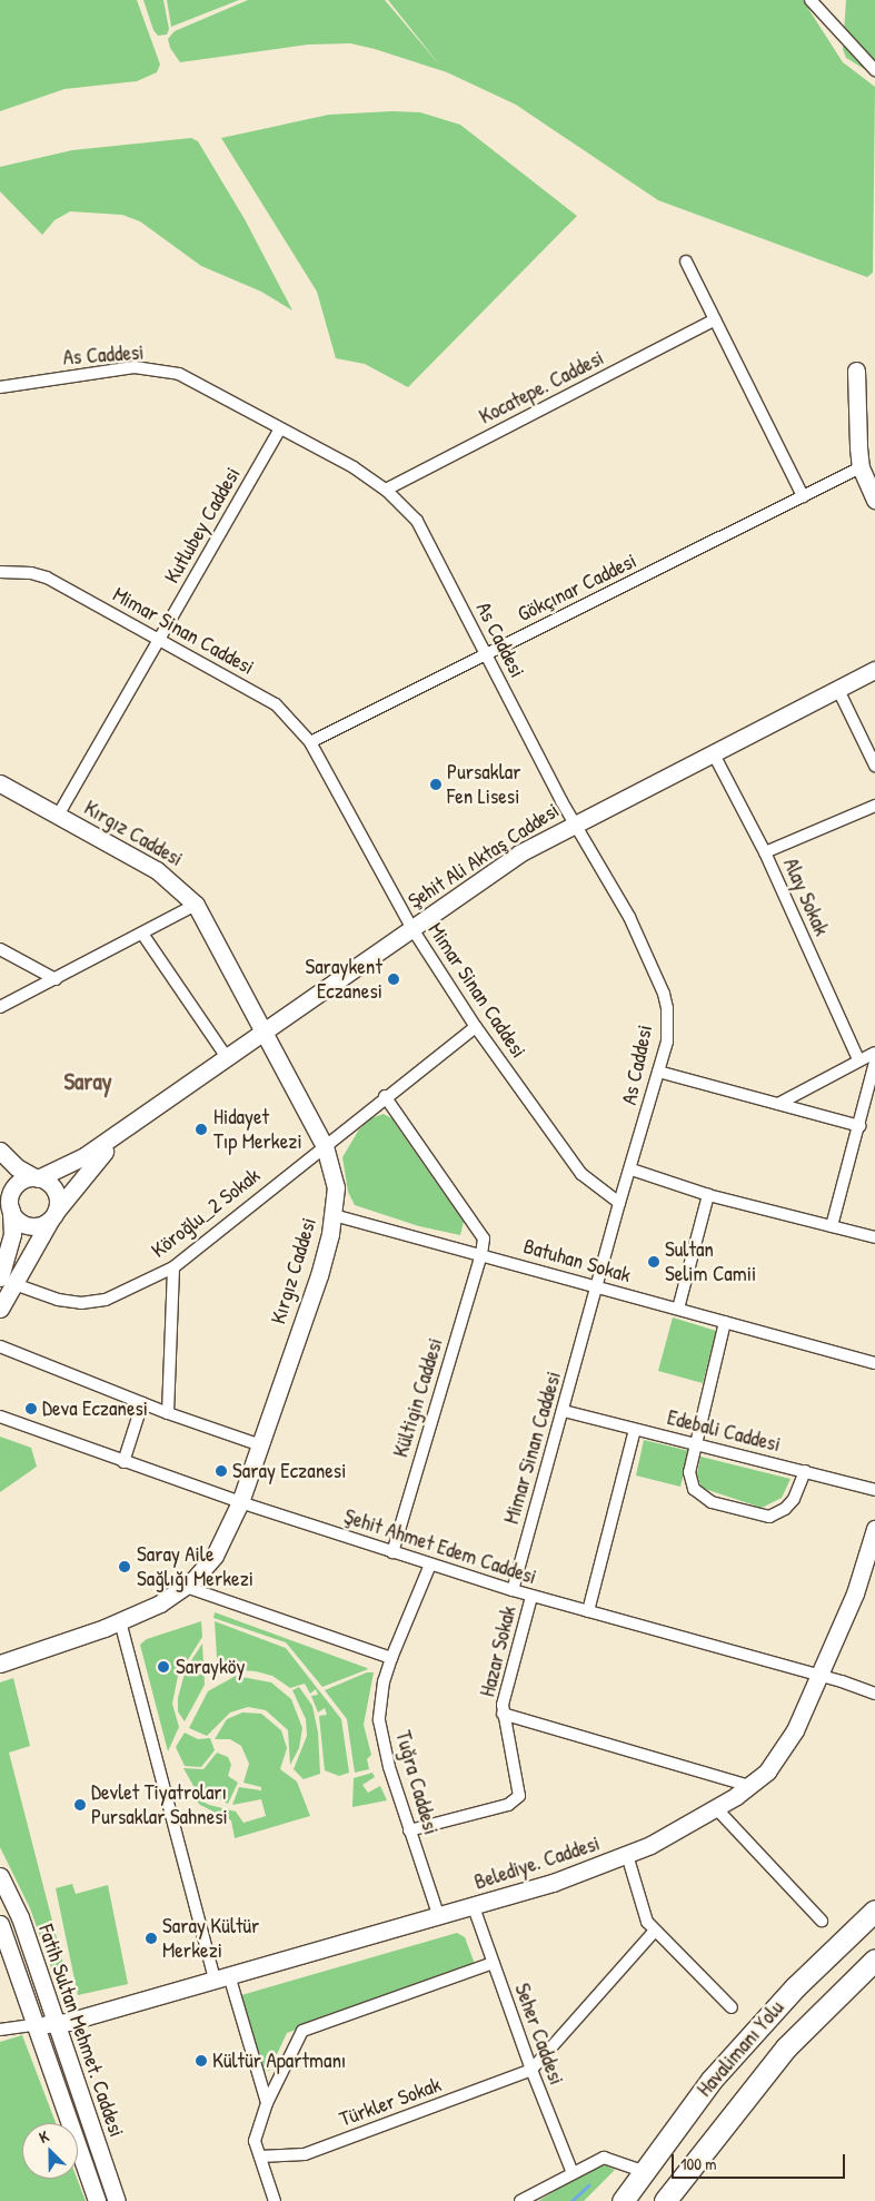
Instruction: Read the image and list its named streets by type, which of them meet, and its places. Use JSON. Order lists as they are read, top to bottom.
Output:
{
  "streets": {
    "highway": ["Havalimanı Yolu"],
    "street": [
      "As Caddesi",
      "Kocatepe. Caddesi",
      "Kutlubey Caddesi",
      "Gökçınar Caddesi",
      "Mimar Sinan Caddesi",
      "Kırgız Caddesi",
      "Şehit Ali Aktaş Caddesi",
      "Alay Sokak",
      "Köroğlu_2 Sokak",
      "Batuhan Sokak",
      "Kültigin Caddesi",
      "Edebali Caddesi",
      "Şehit Ahmet Edem Caddesi",
      "Hazar Sokak",
      "Tuğra Caddesi",
      "Belediye. Caddesi",
      "Fatih Sultan Mehmet. Caddesi",
      "Seher Caddesi",
      "Türkler Sokak"
    ]
  },
  "crossings": [
    ["As Caddesi", "Kocatepe. Caddesi"],
    ["As Caddesi", "Kutlubey Caddesi"],
    ["As Caddesi", "Gökçınar Caddesi"],
    ["As Caddesi", "Mimar Sinan Caddesi"],
    ["As Caddesi", "Şehit Ali Aktaş Caddesi"],
    ["Kutlubey Caddesi", "Mimar Sinan Caddesi"],
    ["Kutlubey Caddesi", "Kırgız Caddesi"],
    ["Gökçınar Caddesi", "Mimar Sinan Caddesi"],
    ["Mimar Sinan Caddesi", "Şehit Ali Aktaş Caddesi"],
    ["Mimar Sinan Caddesi", "Köroğlu_2 Sokak"],
    ["Mimar Sinan Caddesi", "Batuhan Sokak"],
    ["Mimar Sinan Caddesi", "Edebali Caddesi"],
    ["Mimar Sinan Caddesi", "Şehit Ahmet Edem Caddesi"],
    ["Kırgız Caddesi", "Şehit Ali Aktaş Caddesi"],
    ["Kırgız Caddesi", "Köroğlu_2 Sokak"],
    ["Kırgız Caddesi", "Batuhan Sokak"],
    ["Kırgız Caddesi", "Şehit Ahmet Edem Caddesi"],
    ["Şehit Ali Aktaş Caddesi", "Alay Sokak"],
    ["Şehit Ali Aktaş Caddesi", "Köroğlu_2 Sokak"],
    ["Batuhan Sokak", "Kültigin Caddesi"],
    ["Kültigin Caddesi", "Şehit Ahmet Edem Caddesi"],
    ["Şehit Ahmet Edem Caddesi", "Hazar Sokak"],
    ["Şehit Ahmet Edem Caddesi", "Tuğra Caddesi"],
    ["Şehit Ahmet Edem Caddesi", "Belediye. Caddesi"],
    ["Hazar Sokak", "Tuğra Caddesi"],
    ["Tuğra Caddesi", "Belediye. Caddesi"],
    ["Belediye. Caddesi", "Fatih Sultan Mehmet. Caddesi"],
    ["Belediye. Caddesi", "Seher Caddesi"],
    ["Seher Caddesi", "Türkler Sokak"]
  ],
  "districts": ["Saray"],
  "places": [
    "Pursaklar Fen Lisesi",
    "Saraykent Eczanesi",
    "Hidayet Tıp Merkezi",
    "Sultan Selim Camii",
    "Deva Eczanesi",
    "Saray Eczanesi",
    "Saray Aile Sağlığı Merkezi",
    "Sarayköy",
    "Devlet Tiyatroları Pursaklar Sahnesi",
    "Saray Kültür Merkezi",
    "Kültür Apartmanı"
  ],
  "scale_bar": "100 m",
  "north": "top left"
}
